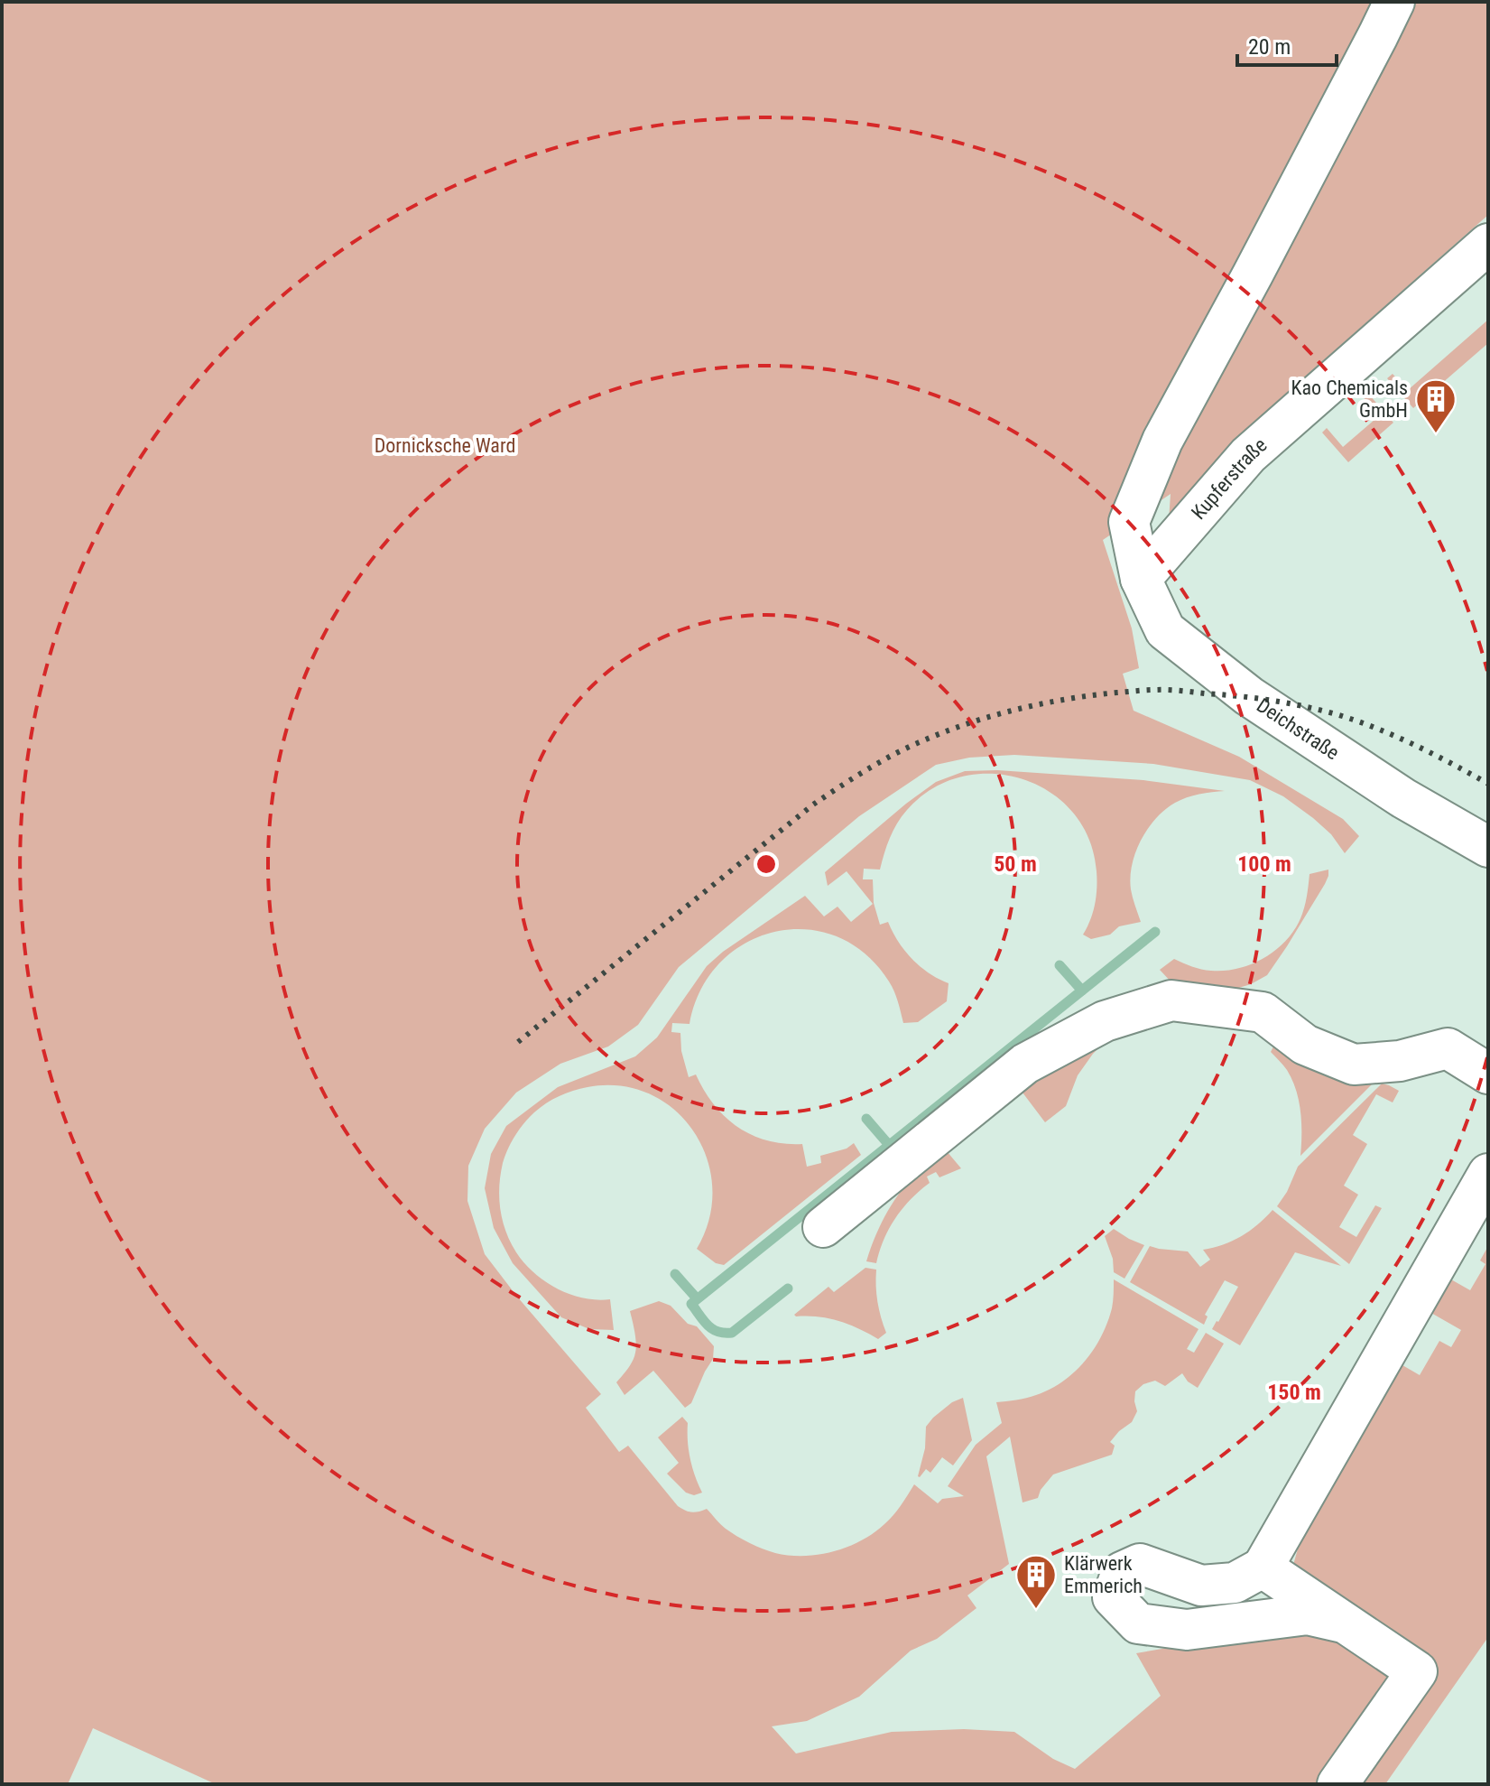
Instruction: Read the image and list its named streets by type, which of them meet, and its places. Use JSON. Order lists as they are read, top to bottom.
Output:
{
  "streets": {
    "street": ["Kupferstraße", "Deichstraße"]
  },
  "crossings": [
    ["Kupferstraße", "Deichstraße"]
  ],
  "parks": ["Dornicksche Ward"],
  "places": {
    "building": ["Kao Chemicals GmbH", "Klärwerk Emmerich"]
  },
  "scale_bar": "20 m",
  "rings": ["50 m", "100 m", "150 m"]
}
